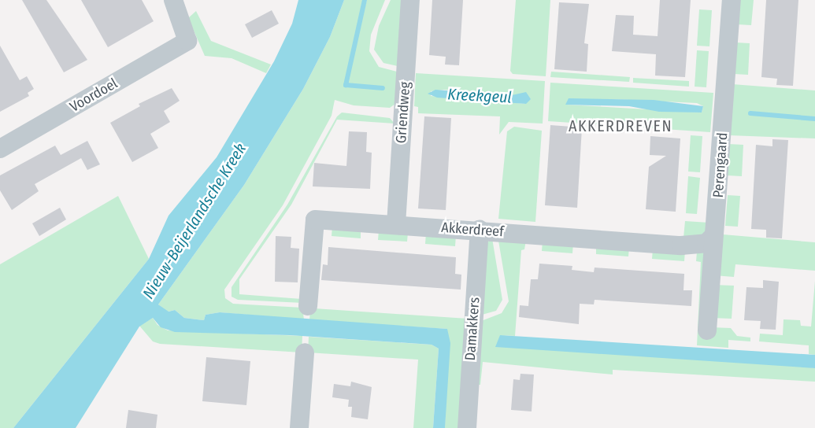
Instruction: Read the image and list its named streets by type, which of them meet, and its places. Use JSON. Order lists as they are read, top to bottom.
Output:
{
  "streets": {
    "street": [
      "Voordoel",
      "Griendweg",
      "Perengaard",
      "Akkerdreef",
      "Damakkers"
    ]
  },
  "crossings": [
    ["Griendweg", "Akkerdreef"],
    ["Perengaard", "Akkerdreef"],
    ["Akkerdreef", "Damakkers"]
  ],
  "districts": ["AKKERDREVEN"],
  "water": ["Kreekgeul", "Nieuw-Beijerlandsche Kreek"]
}
